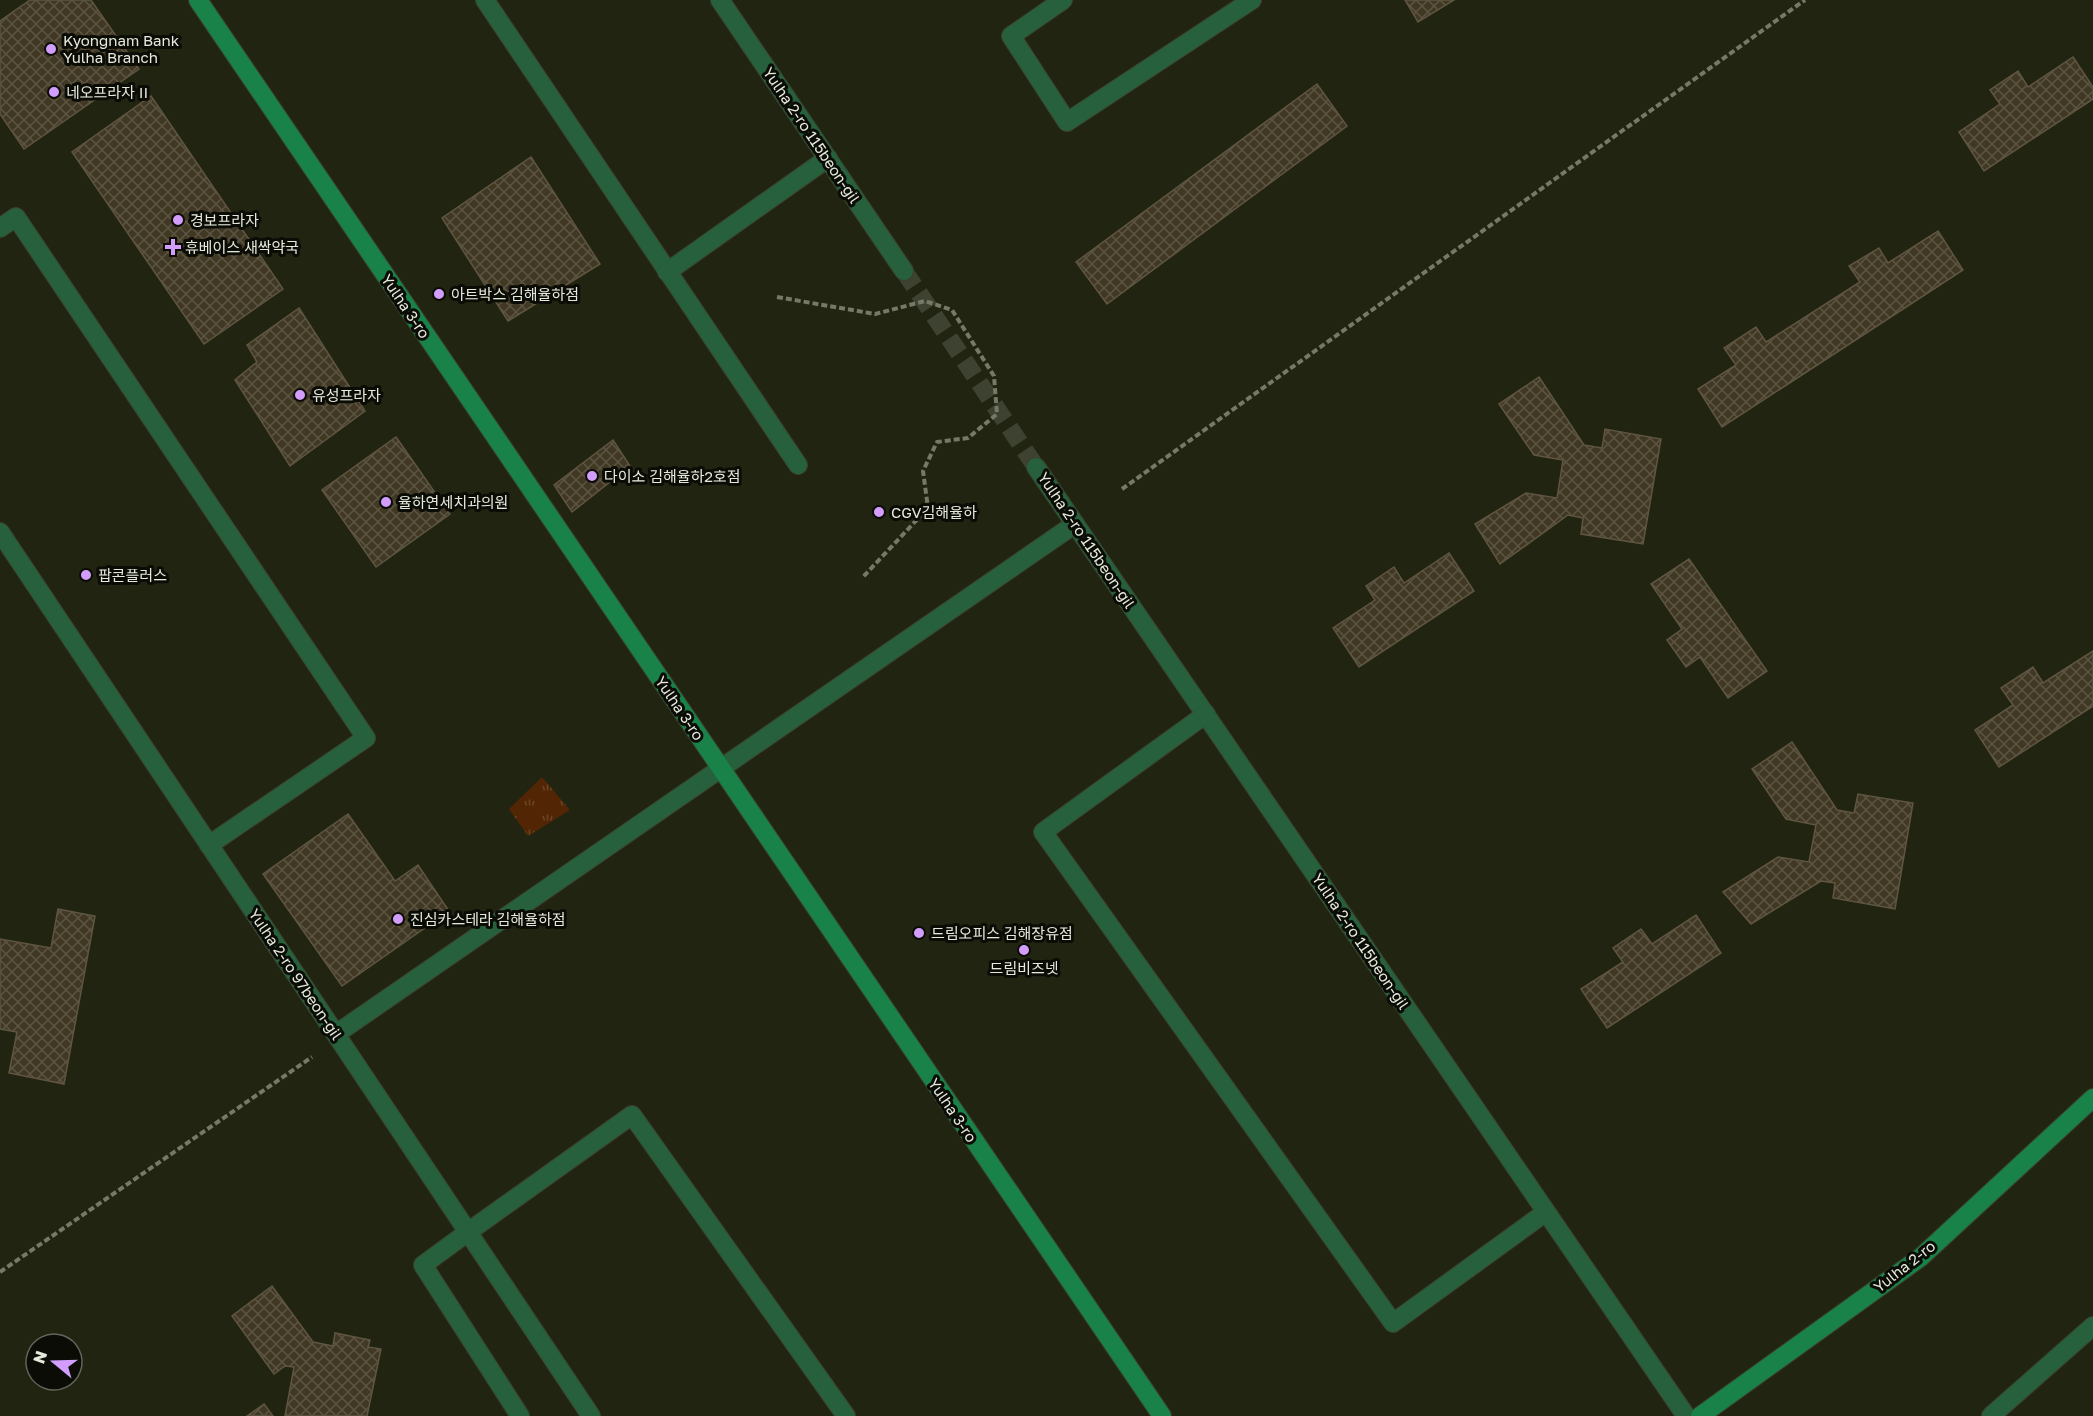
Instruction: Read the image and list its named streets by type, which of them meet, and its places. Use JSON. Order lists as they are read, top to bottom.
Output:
{
  "streets": {
    "street": [
      "Yulha 2-ro 115beon-gil",
      "Yulha 3-ro",
      "Yulha 2-ro 97beon-gil",
      "Yulha 2-ro"
    ]
  },
  "places": {
    "other": [
      "Kyongnam Bank Yulha Branch",
      "네오프라자 II",
      "경보프라자",
      "아트박스 김해율하점",
      "유성프라자",
      "다이소 김해율하2호점",
      "율하연세치과의원",
      "CGV김해율하",
      "팝콘플러스",
      "진심카스테라 김해율하점",
      "드림오피스 김해장유점",
      "드림비즈넷"
    ],
    "health": ["휴베이스 새싹약국"]
  },
  "north": "left"
}
